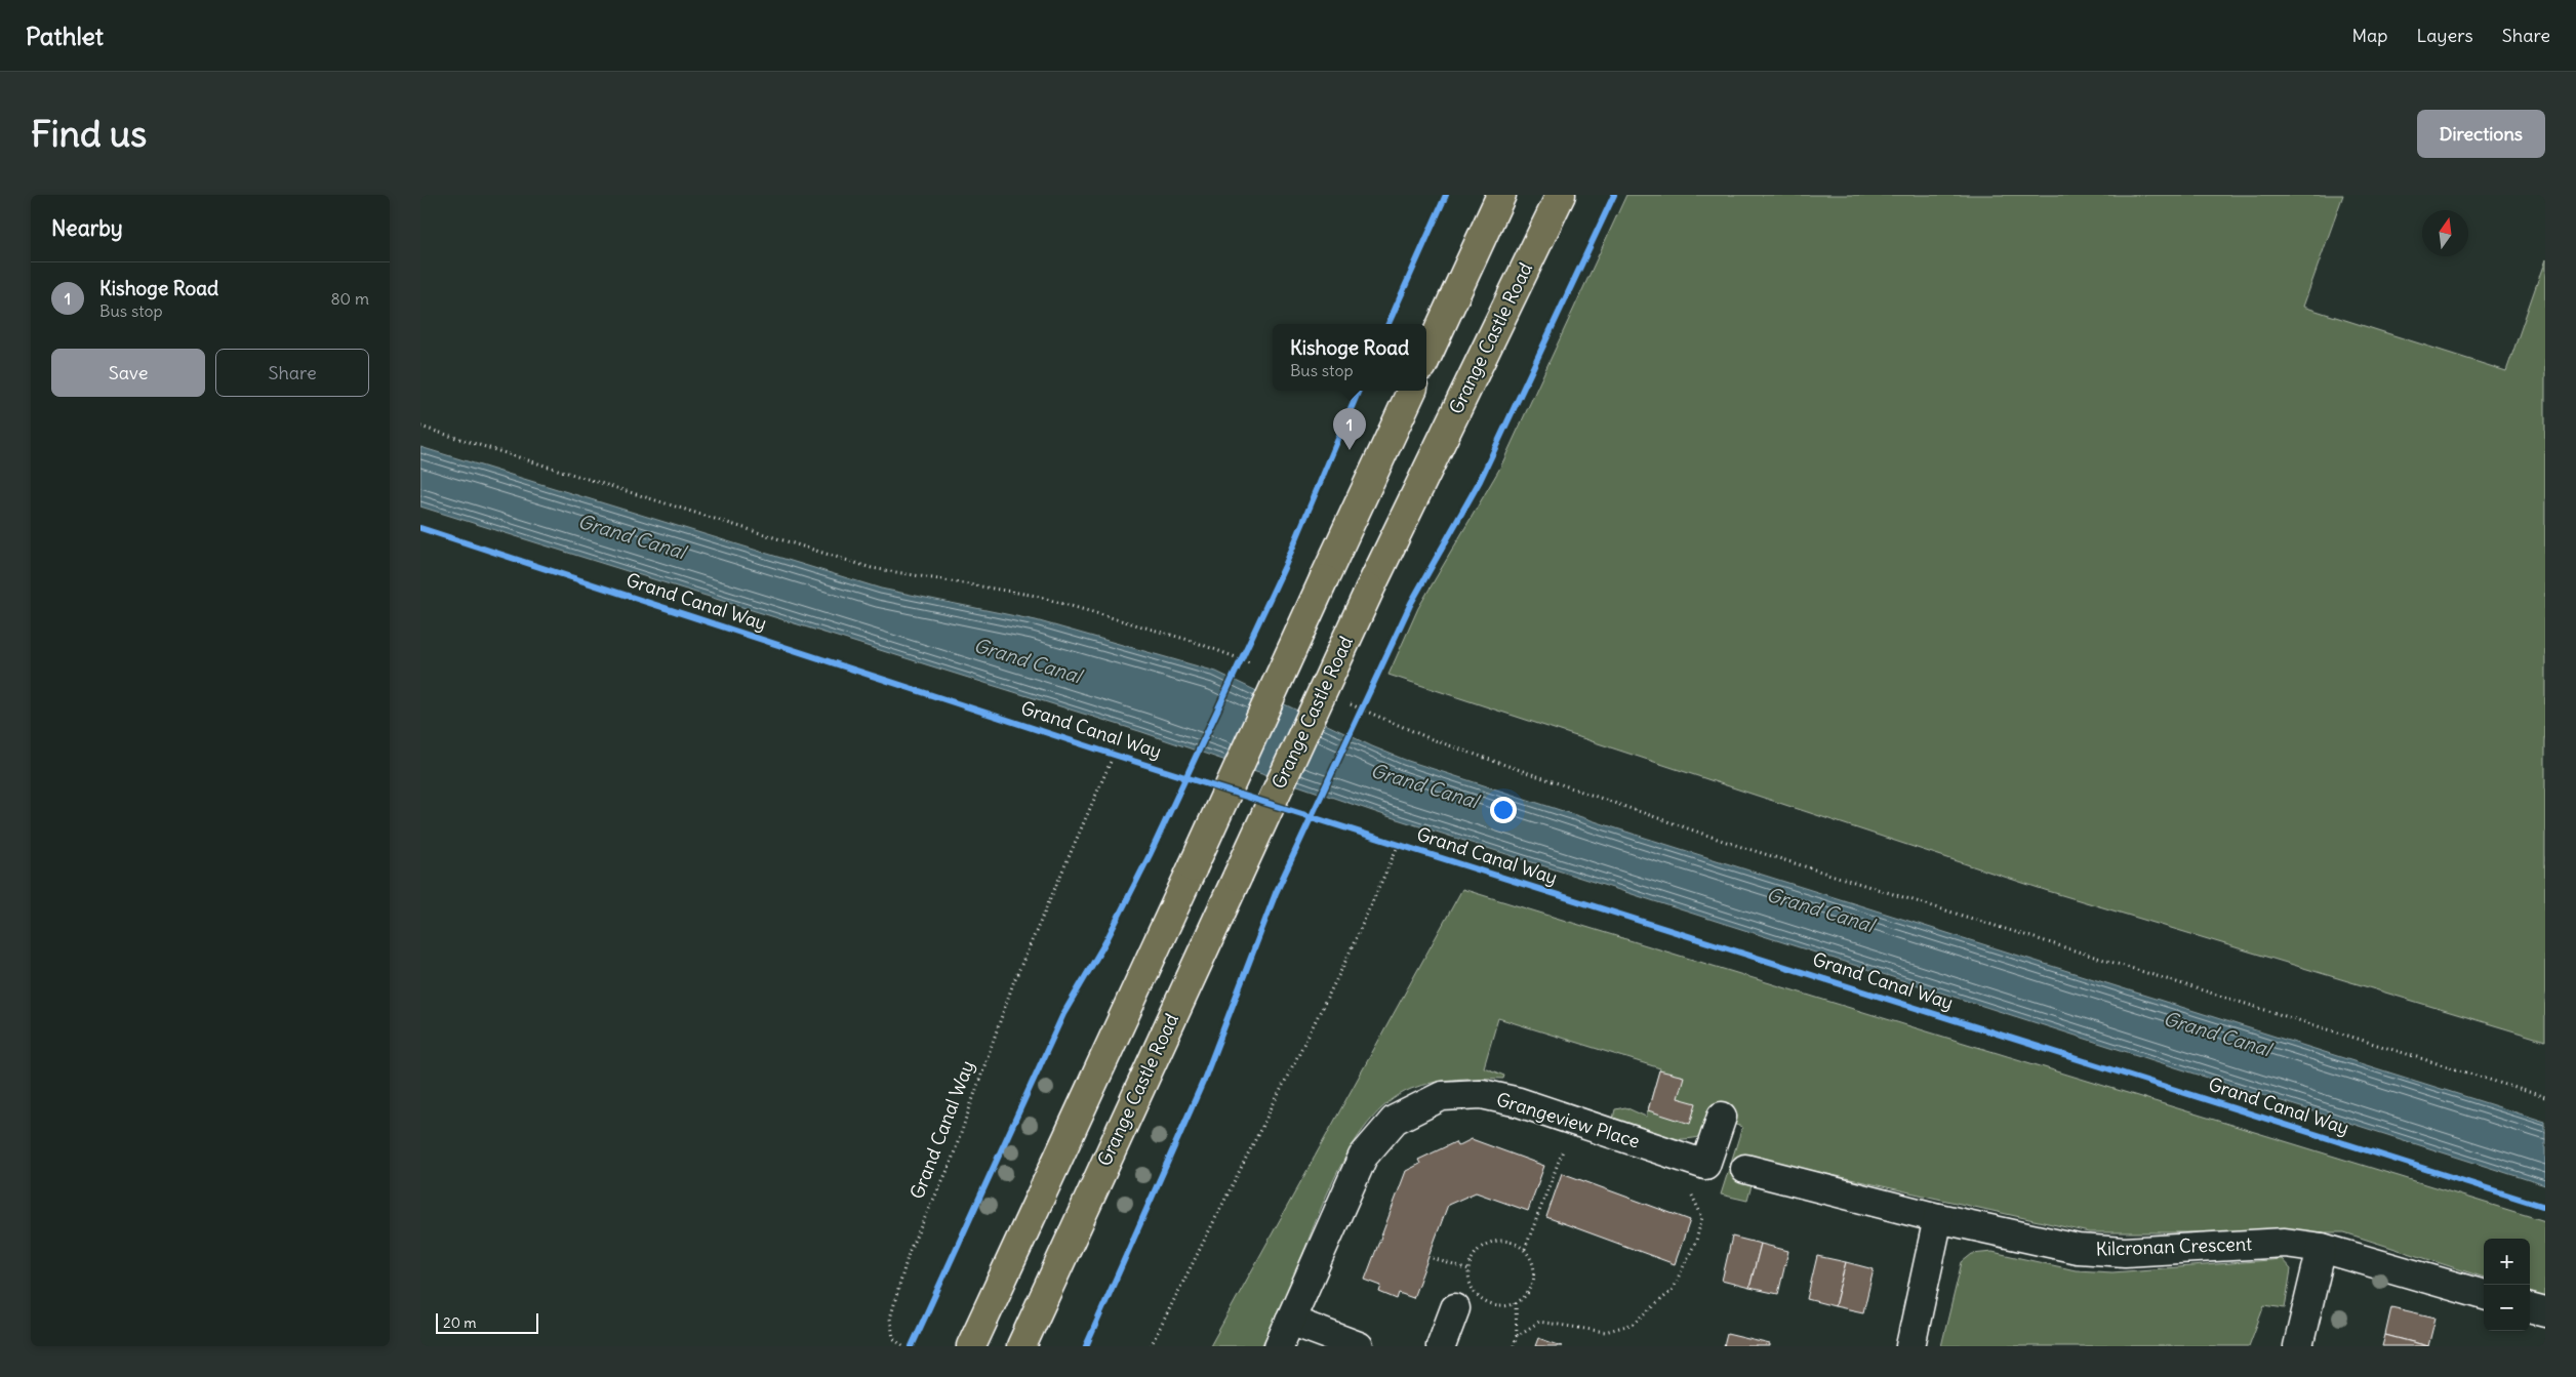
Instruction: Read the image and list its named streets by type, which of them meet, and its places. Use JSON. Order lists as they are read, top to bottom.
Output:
{
  "streets": {
    "main road": ["Grange Castle Road"],
    "street": ["Grangeview Place", "Kilcronan Crescent"],
    "cycle path": ["Grand Canal Way"]
  },
  "water": ["Grand Canal"],
  "scale_bar": "20 m",
  "north": "top",
  "page": {
    "header": "Pathlet",
    "nav": ["Map", "Layers", "Share"],
    "buttons": [
      "Directions",
      ["Save", "Share"]
    ],
    "title": "Find us",
    "heading": "Nearby",
    "list": [
      {
        "mark": "1",
        "name": "Kishoge Road",
        "note": "Bus stop",
        "value": "80 m"
      }
    ],
    "popup": ["Kishoge Road", "Bus stop"],
    "pins": "1",
    "map_buttons": ["+", "−"],
    "scale": "20 m"
  }
}
